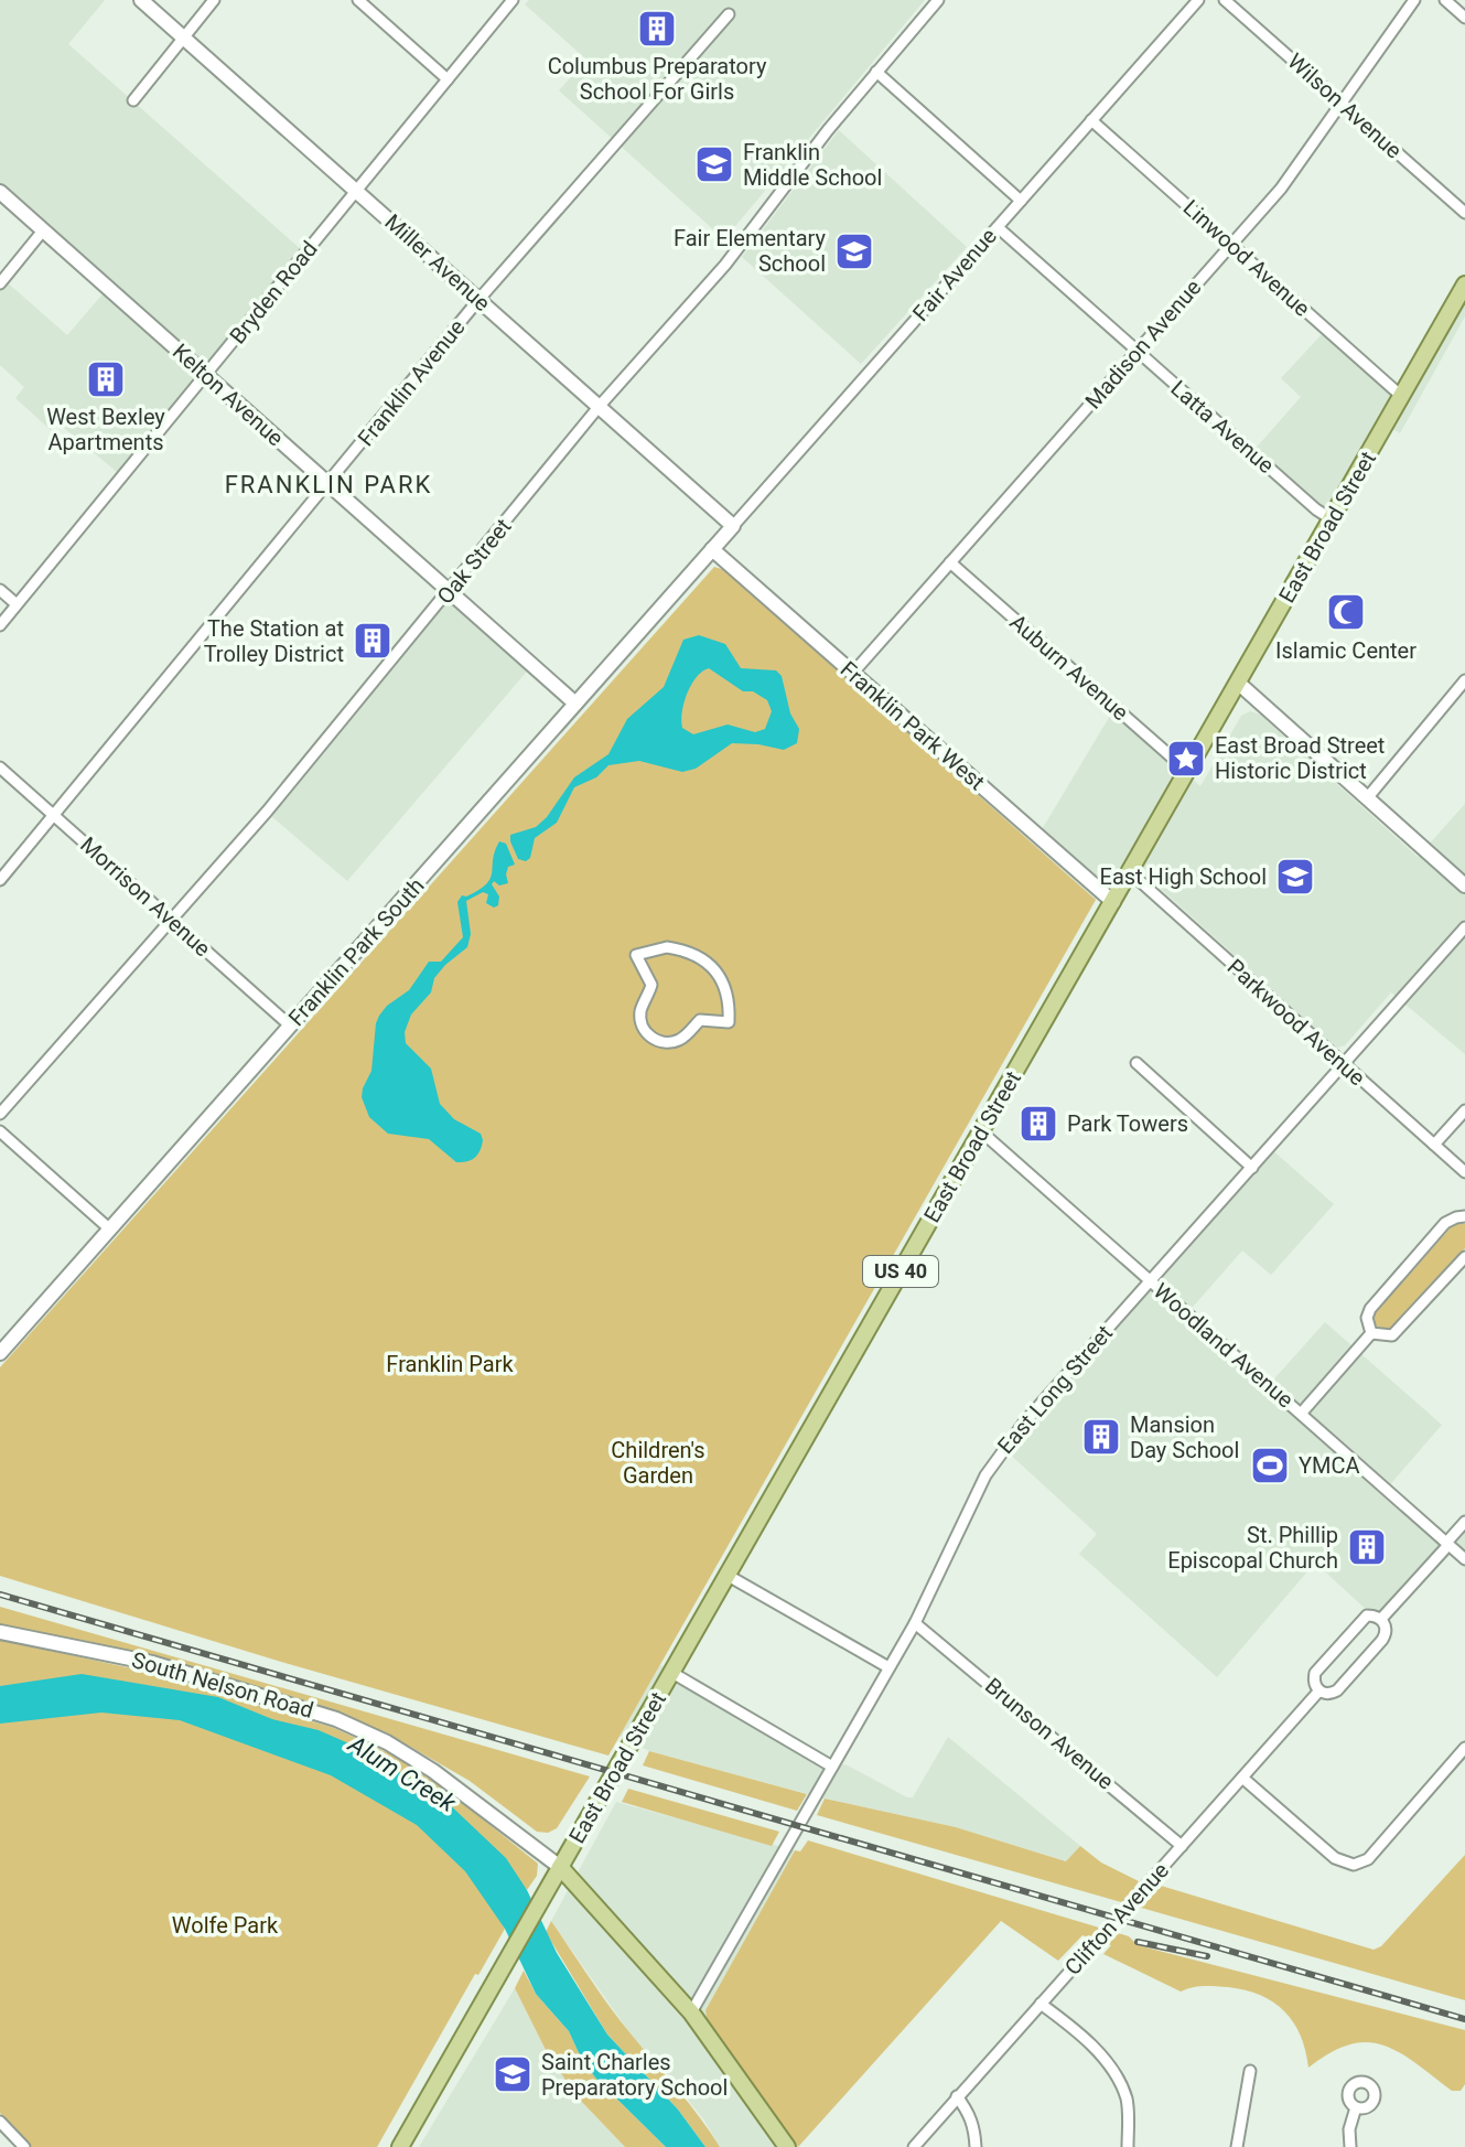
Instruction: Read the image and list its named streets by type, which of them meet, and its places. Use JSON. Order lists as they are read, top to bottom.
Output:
{
  "streets": {
    "main road": ["East Broad Street", "US 40"],
    "street": [
      "Wilson Avenue",
      "Linwood Avenue",
      "Miller Avenue",
      "Fair Avenue",
      "Bryden Road",
      "Madison Avenue",
      "Franklin Avenue",
      "Kelton Avenue",
      "Latta Avenue",
      "Oak Street",
      "Auburn Avenue",
      "Franklin Park West",
      "Morrison Avenue",
      "Franklin Park South",
      "Parkwood Avenue",
      "Woodland Avenue",
      "East Long Street",
      "South Nelson Road",
      "Brunson Avenue",
      "Clifton Avenue"
    ]
  },
  "crossings": [
    ["Wilson Avenue", "Madison Avenue"],
    ["Linwood Avenue", "Fair Avenue"],
    ["Linwood Avenue", "Madison Avenue"],
    ["Linwood Avenue", "East Broad Street"],
    ["Miller Avenue", "Fair Avenue"],
    ["Miller Avenue", "Bryden Road"],
    ["Miller Avenue", "Franklin Avenue"],
    ["Miller Avenue", "Oak Street"],
    ["Fair Avenue", "Latta Avenue"],
    ["Fair Avenue", "Franklin Park West"],
    ["Fair Avenue", "Franklin Park South"],
    ["Bryden Road", "Kelton Avenue"],
    ["Madison Avenue", "Latta Avenue"],
    ["Madison Avenue", "Auburn Avenue"],
    ["Madison Avenue", "Franklin Park West"],
    ["Franklin Avenue", "Kelton Avenue"],
    ["Franklin Avenue", "Morrison Avenue"],
    ["Kelton Avenue", "Oak Street"],
    ["Kelton Avenue", "Franklin Park South"],
    ["Latta Avenue", "East Broad Street"],
    ["East Broad Street", "Auburn Avenue"],
    ["East Broad Street", "Franklin Park West"],
    ["East Broad Street", "Parkwood Avenue"],
    ["East Broad Street", "Woodland Avenue"],
    ["East Broad Street", "South Nelson Road"],
    ["Oak Street", "Morrison Avenue"],
    ["Franklin Park West", "Franklin Park South"],
    ["Morrison Avenue", "Franklin Park South"],
    ["Parkwood Avenue", "East Long Street"],
    ["Woodland Avenue", "East Long Street"],
    ["Woodland Avenue", "Clifton Avenue"],
    ["East Long Street", "Brunson Avenue"],
    ["Brunson Avenue", "Clifton Avenue"]
  ],
  "districts": ["FRANKLIN PARK"],
  "water": ["Alum Creek"],
  "parks": ["Franklin Park", "Children's Garden", "Wolfe Park"],
  "places": {
    "building": [
      "Columbus Preparatory School For Girls",
      "West Bexley Apartments",
      "The Station at Trolley District",
      "Park Towers",
      "Mansion Day School",
      "St. Phillip Episcopal Church"
    ],
    "school or university": [
      "Franklin Middle School",
      "Fair Elementary School",
      "East High School",
      "Saint Charles Preparatory School"
    ],
    "mosque": ["Islamic Center"],
    "place": ["East Broad Street Historic District"],
    "sports": ["YMCA"]
  }
}
